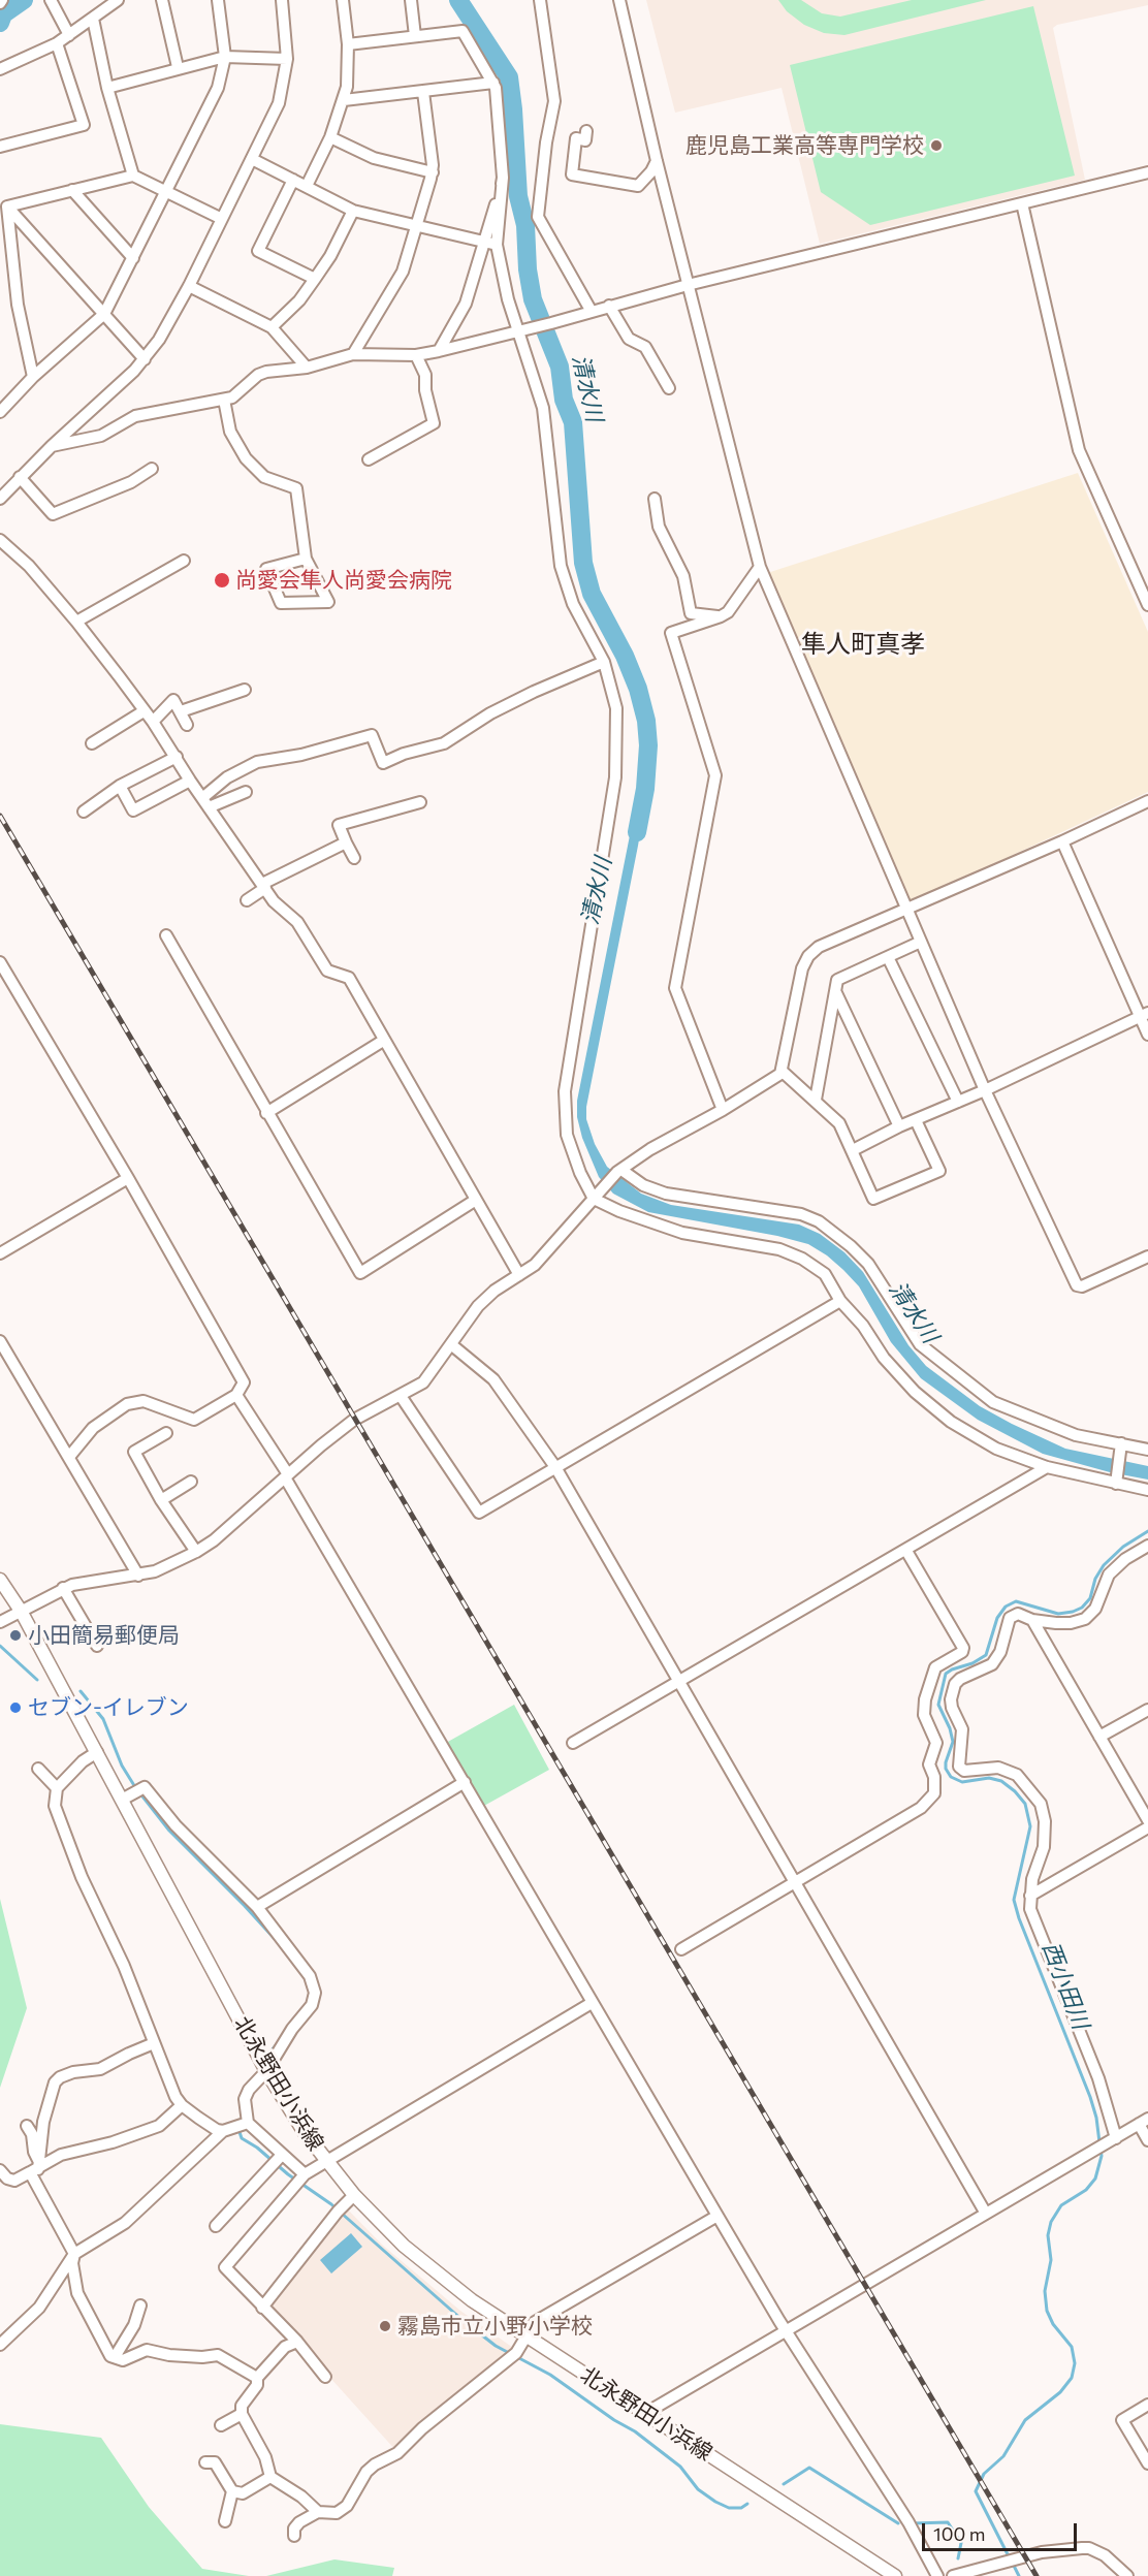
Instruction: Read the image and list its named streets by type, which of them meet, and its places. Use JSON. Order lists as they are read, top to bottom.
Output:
{
  "streets": {
    "main road": ["北永野田小浜線"]
  },
  "districts": ["隼人町真孝"],
  "water": ["清水川", "西小田川"],
  "places": [
    "鹿児島工業高等専門学校",
    "尚愛会隼人尚愛会病院",
    "小田簡易郵便局",
    "セブン-イレブン",
    "霧島市立小野小学校"
  ],
  "scale_bar": "100 m"
}
